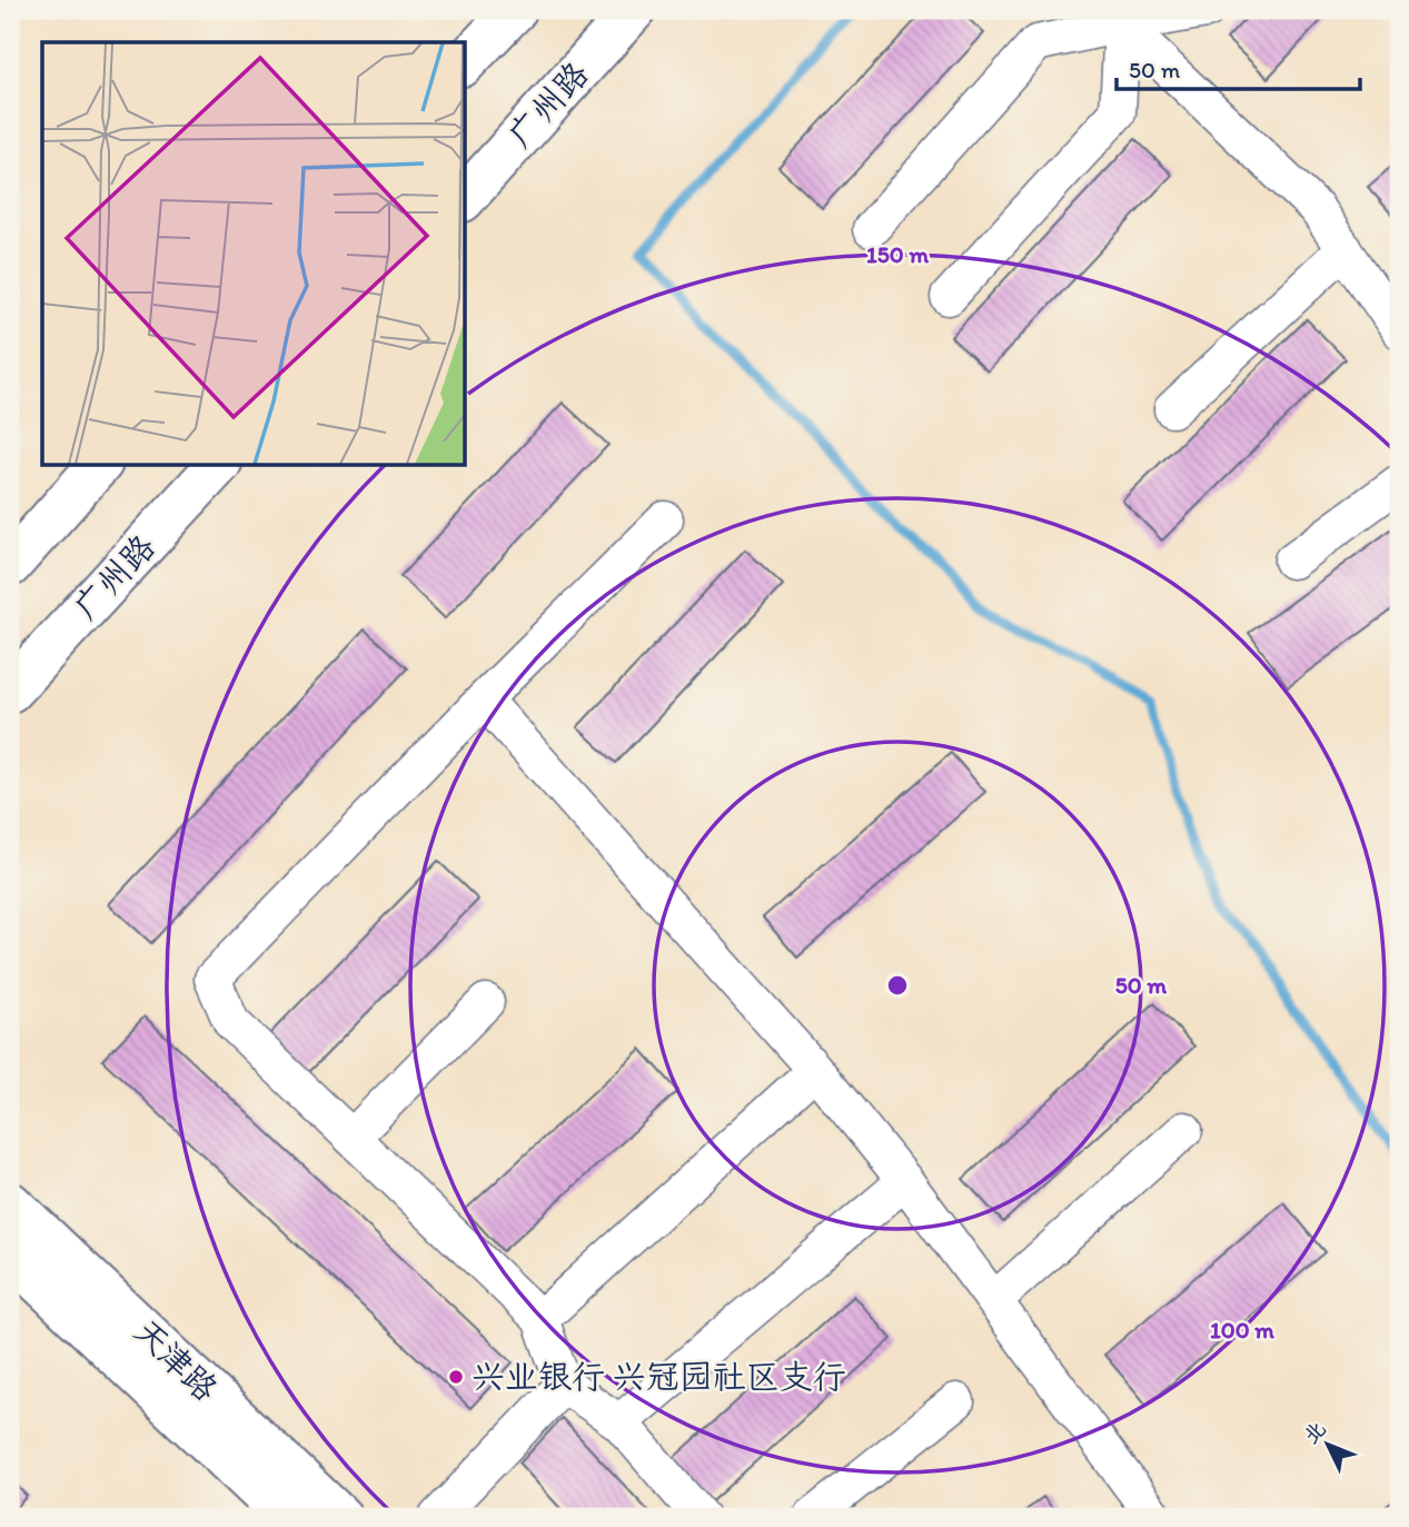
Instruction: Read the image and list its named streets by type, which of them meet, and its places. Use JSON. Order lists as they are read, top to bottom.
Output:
{
  "streets": {
    "main road": ["广州路", "天津路"]
  },
  "places": ["兴业银行 兴冠园社区支行"],
  "scale_bar": "50 m",
  "north": "top left",
  "rings": ["150 m", "50 m", "100 m"]
}
